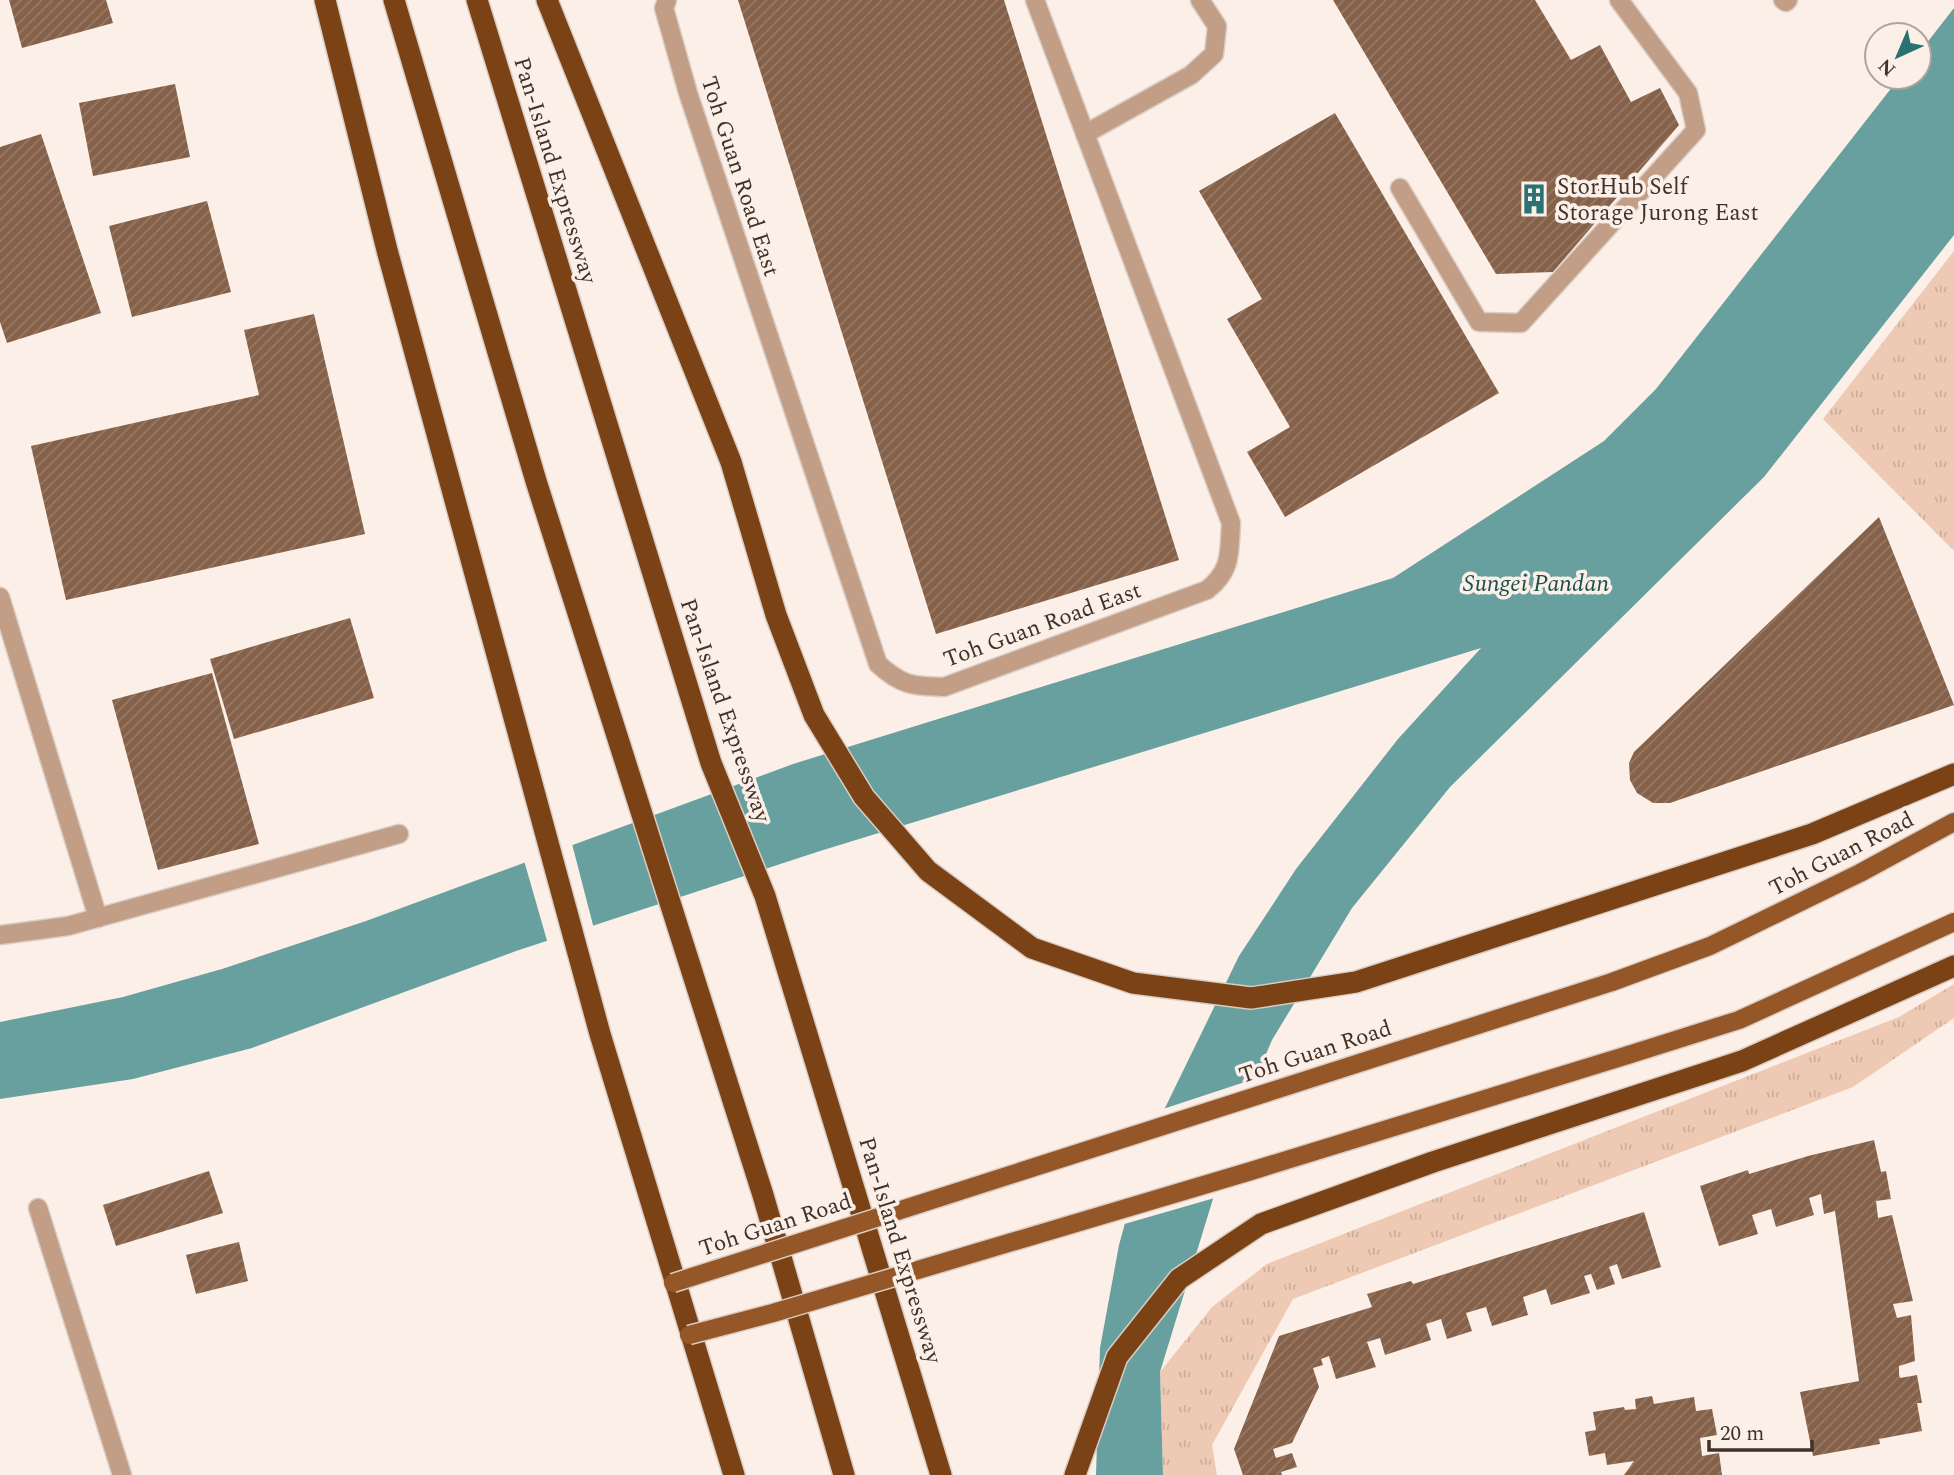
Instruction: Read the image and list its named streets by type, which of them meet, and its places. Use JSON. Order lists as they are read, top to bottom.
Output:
{
  "streets": {
    "highway": ["Pan-Island Expressway"],
    "main road": ["Toh Guan Road"],
    "lane": ["Toh Guan Road East"]
  },
  "water": ["Sungei Pandan"],
  "places": {
    "building": ["StorHub Self Storage Jurong East"]
  },
  "scale_bar": "20 m",
  "north": "bottom left"
}
